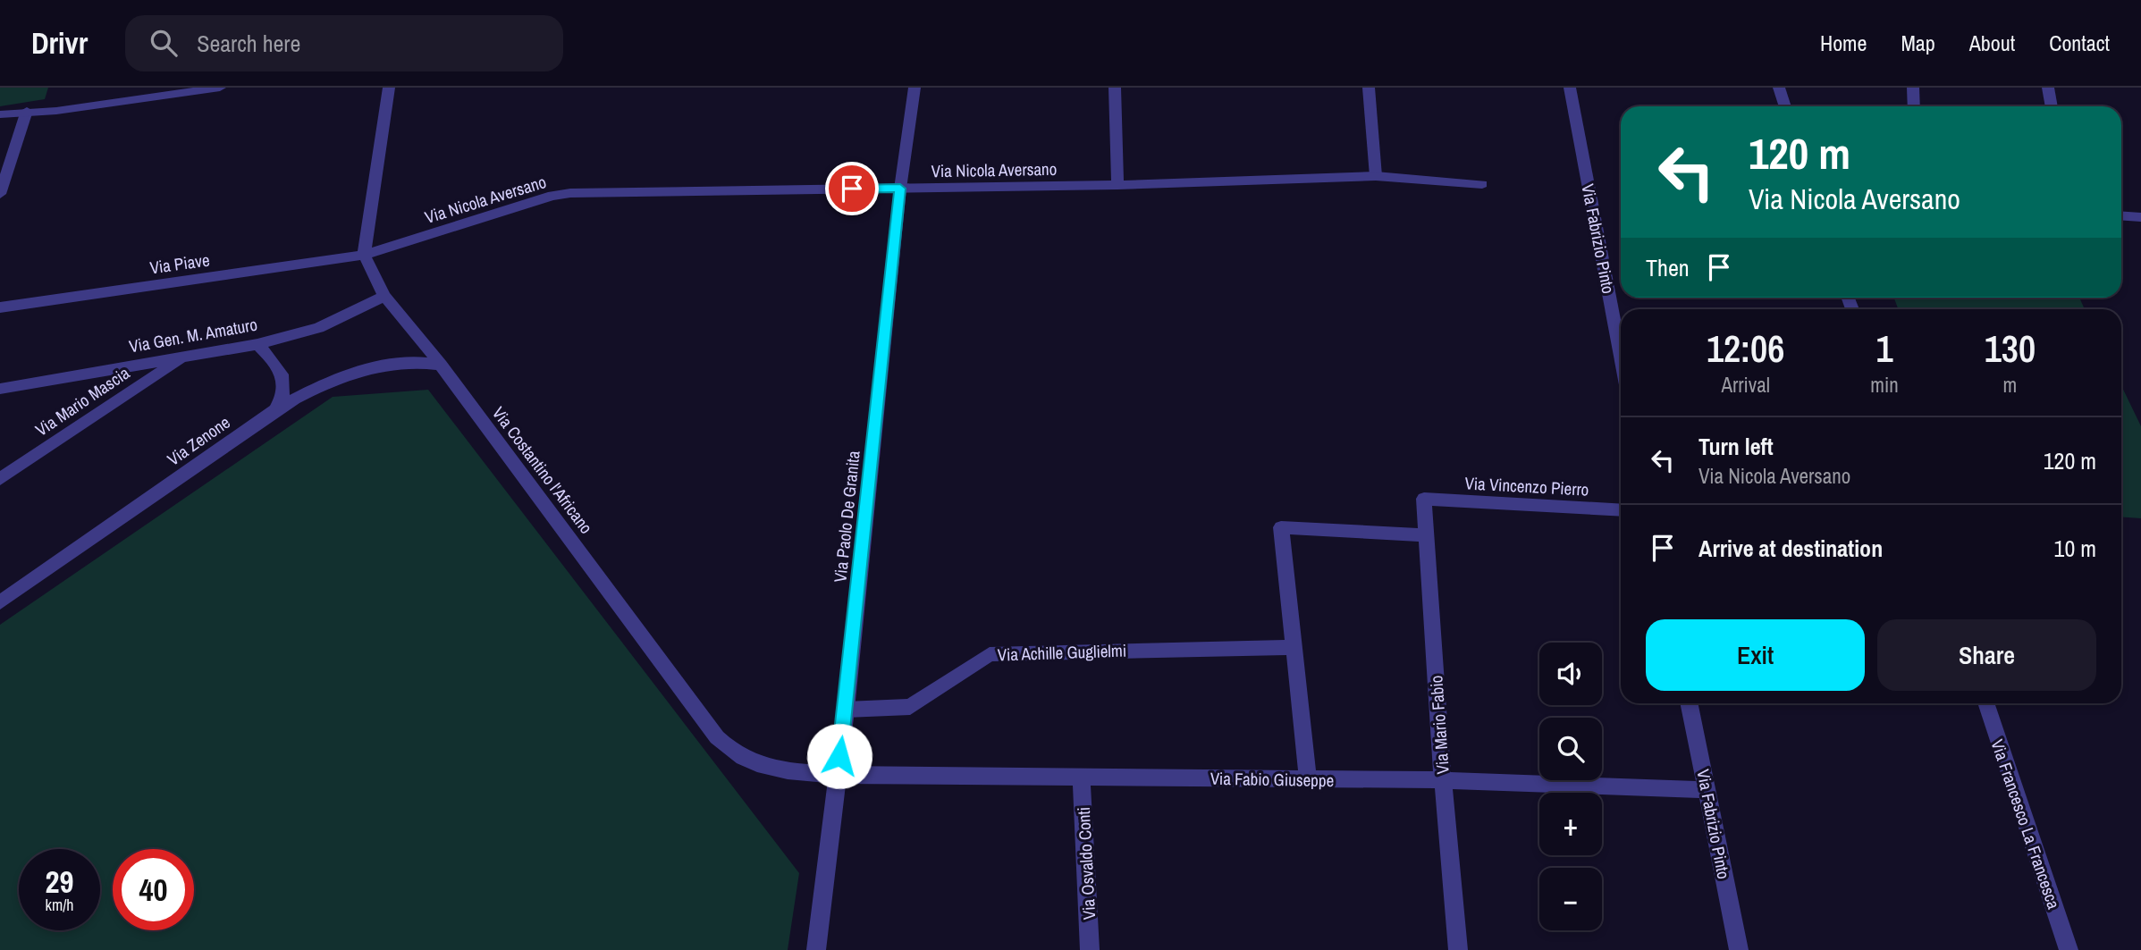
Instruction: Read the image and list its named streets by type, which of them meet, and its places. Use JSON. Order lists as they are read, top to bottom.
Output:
{
  "streets": {
    "street": [
      "Via Nicola Aversano",
      "Via Fabrizio Pinto",
      "Via Piave",
      "Via Gen. M. Amaturo",
      "Via Mario Mascia",
      "Via Zenone",
      "Via Costantino l'Africano",
      "Via Vincenzo Pierro",
      "Via Paolo De Granita",
      "Via Achille Guglielmi",
      "Via Mario Fabio",
      "Via Fabio Giuseppe",
      "Via Francesco La Francesca",
      "Via Osvaldo Conti"
    ]
  },
  "crossings": [
    ["Via Nicola Aversano", "Via Piave"],
    ["Via Nicola Aversano", "Via Costantino l'Africano"],
    ["Via Nicola Aversano", "Via Paolo De Granita"],
    ["Via Fabrizio Pinto", "Via Fabio Giuseppe"],
    ["Via Piave", "Via Costantino l'Africano"],
    ["Via Gen. M. Amaturo", "Via Mario Mascia"],
    ["Via Gen. M. Amaturo", "Via Costantino l'Africano"],
    ["Via Zenone", "Via Costantino l'Africano"],
    ["Via Costantino l'Africano", "Via Paolo De Granita"],
    ["Via Costantino l'Africano", "Via Fabio Giuseppe"],
    ["Via Vincenzo Pierro", "Via Mario Fabio"],
    ["Via Paolo De Granita", "Via Achille Guglielmi"],
    ["Via Paolo De Granita", "Via Fabio Giuseppe"],
    ["Via Mario Fabio", "Via Fabio Giuseppe"],
    ["Via Fabio Giuseppe", "Via Osvaldo Conti"]
  ],
  "page": {
    "header": "Drivr",
    "search": "Search here",
    "nav": [
      "Home",
      "Map",
      "About",
      "Contact"
    ],
    "turn": ["120 m", "Via Nicola Aversano"],
    "then": "Then",
    "eta": [
      "12:06",
      "Arrival",
      "1",
      "min",
      "130",
      "m"
    ],
    "list": [
      {
        "name": "Turn left",
        "note": "Via Nicola Aversano",
        "value": "120 m"
      },
      {
        "name": "Arrive at destination",
        "value": "10 m"
      }
    ],
    "buttons": ["Exit", "Share"],
    "map_buttons": ["+", "−"],
    "speed": "29 km/h",
    "limit": "40"
  }
}
